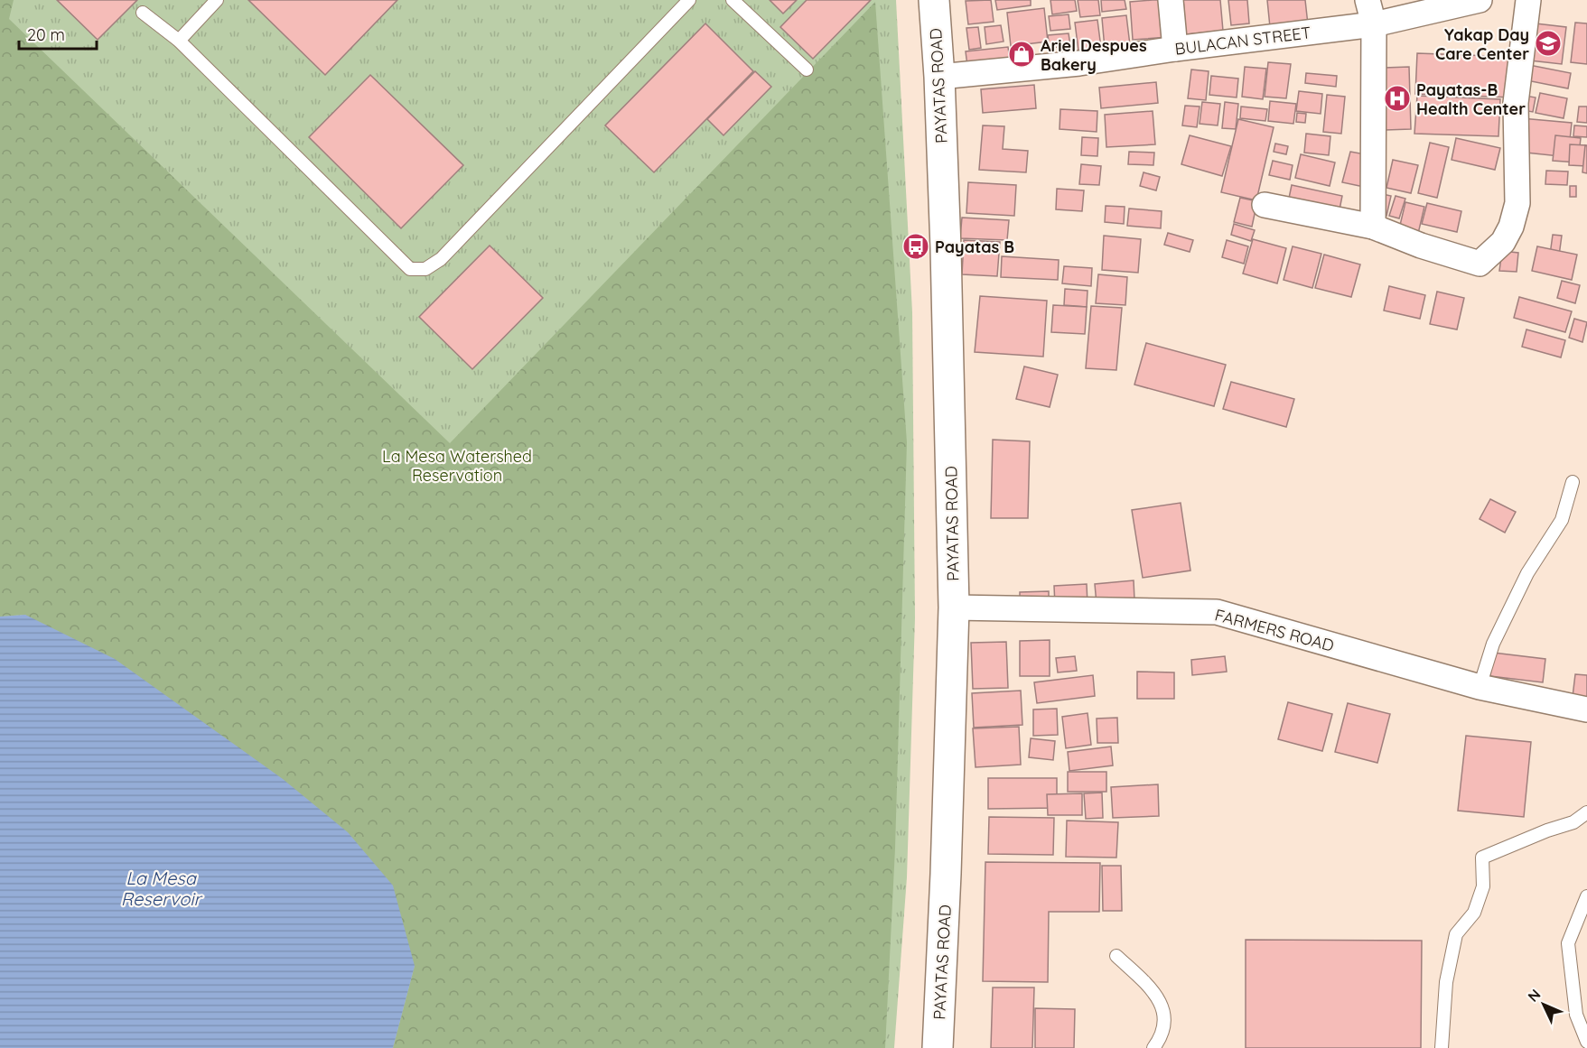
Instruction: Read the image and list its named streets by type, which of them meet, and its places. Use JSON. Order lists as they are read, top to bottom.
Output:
{
  "streets": {
    "main road": ["PAYATAS ROAD"],
    "street": ["BULACAN STREET", "FARMERS ROAD"]
  },
  "crossings": [
    ["BULACAN STREET", "PAYATAS ROAD"],
    ["PAYATAS ROAD", "FARMERS ROAD"]
  ],
  "water": ["La Mesa Reservoir"],
  "parks": ["La Mesa Watershed Reservation"],
  "places": {
    "school or university": ["Yakap Day Care Center"],
    "shop": ["Ariel Despues Bakery"],
    "hospital": ["Payatas-B Health Center"],
    "bus stop": ["Payatas B"]
  },
  "scale_bar": "20 m",
  "north": "top left"
}
